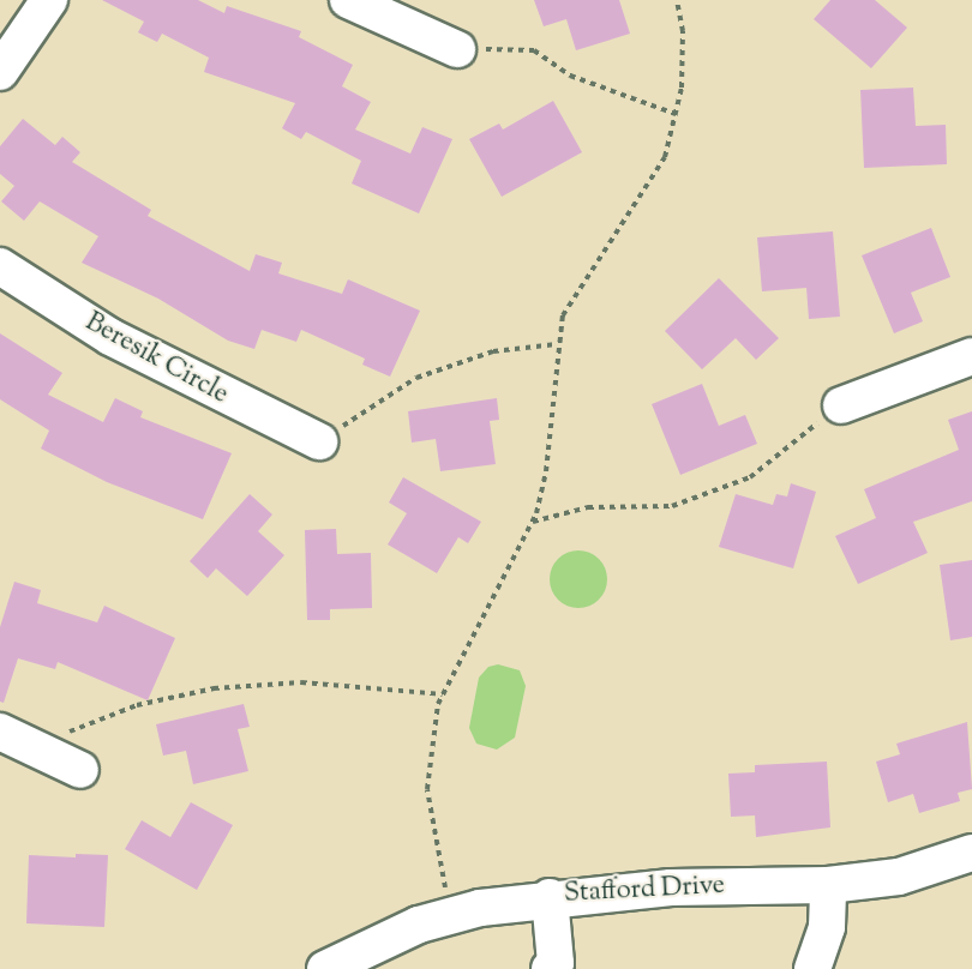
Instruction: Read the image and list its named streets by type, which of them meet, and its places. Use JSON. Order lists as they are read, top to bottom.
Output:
{
  "streets": {
    "street": ["Beresik Circle", "Stafford Drive"]
  }
}
